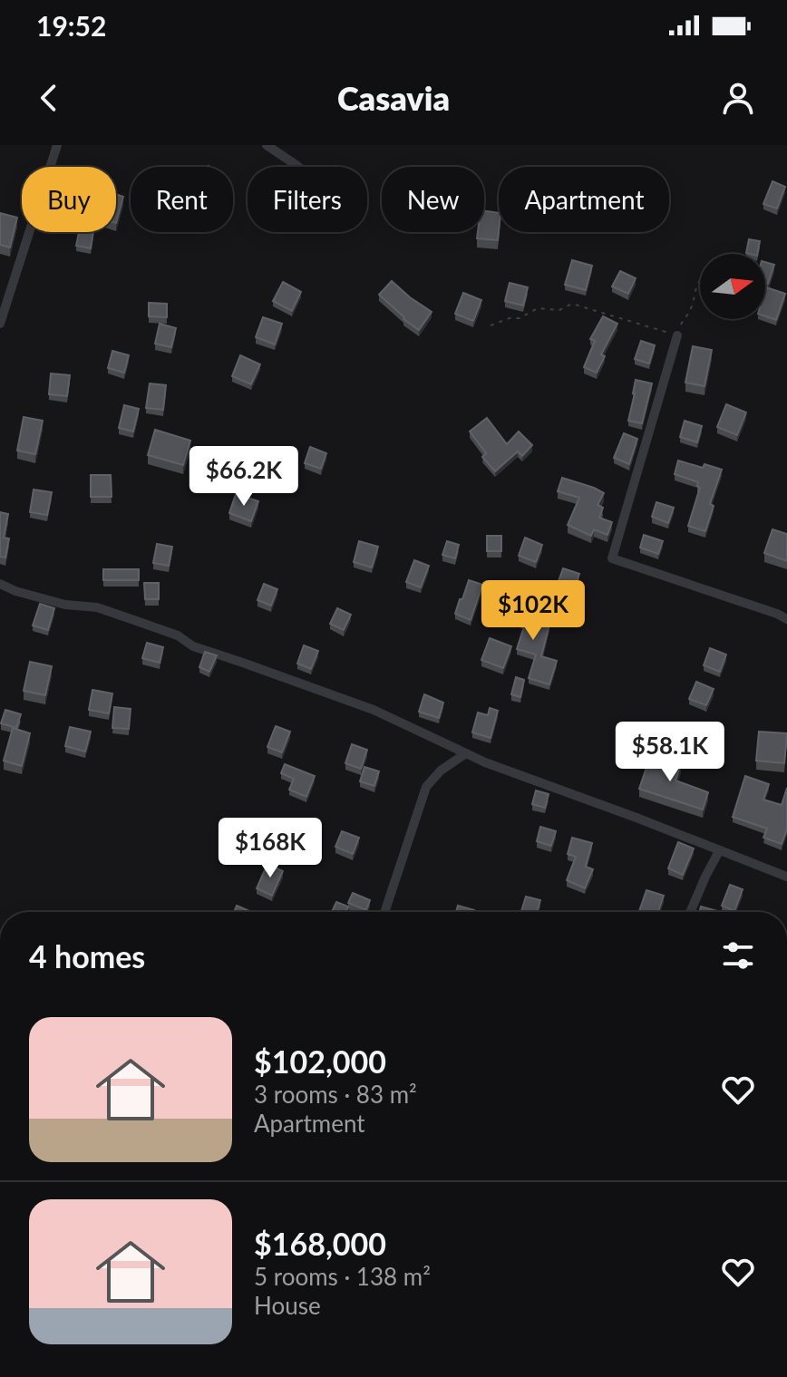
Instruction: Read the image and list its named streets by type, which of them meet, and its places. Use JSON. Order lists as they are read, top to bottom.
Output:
{
  "north": "right",
  "page": {
    "status": "19:52",
    "header": "Casavia",
    "chip": [
      "Buy",
      "Rent",
      "Filters",
      "New",
      "Apartment"
    ],
    "price": [
      "$66.2K",
      "$102K",
      "$58.1K",
      "$168K"
    ],
    "heading": "4 homes",
    "list": [
      {
        "name": "$102,000",
        "note": "3 rooms · 83 m² · Apartment"
      },
      {
        "name": "$168,000",
        "note": "5 rooms · 138 m² · House"
      }
    ]
  }
}
